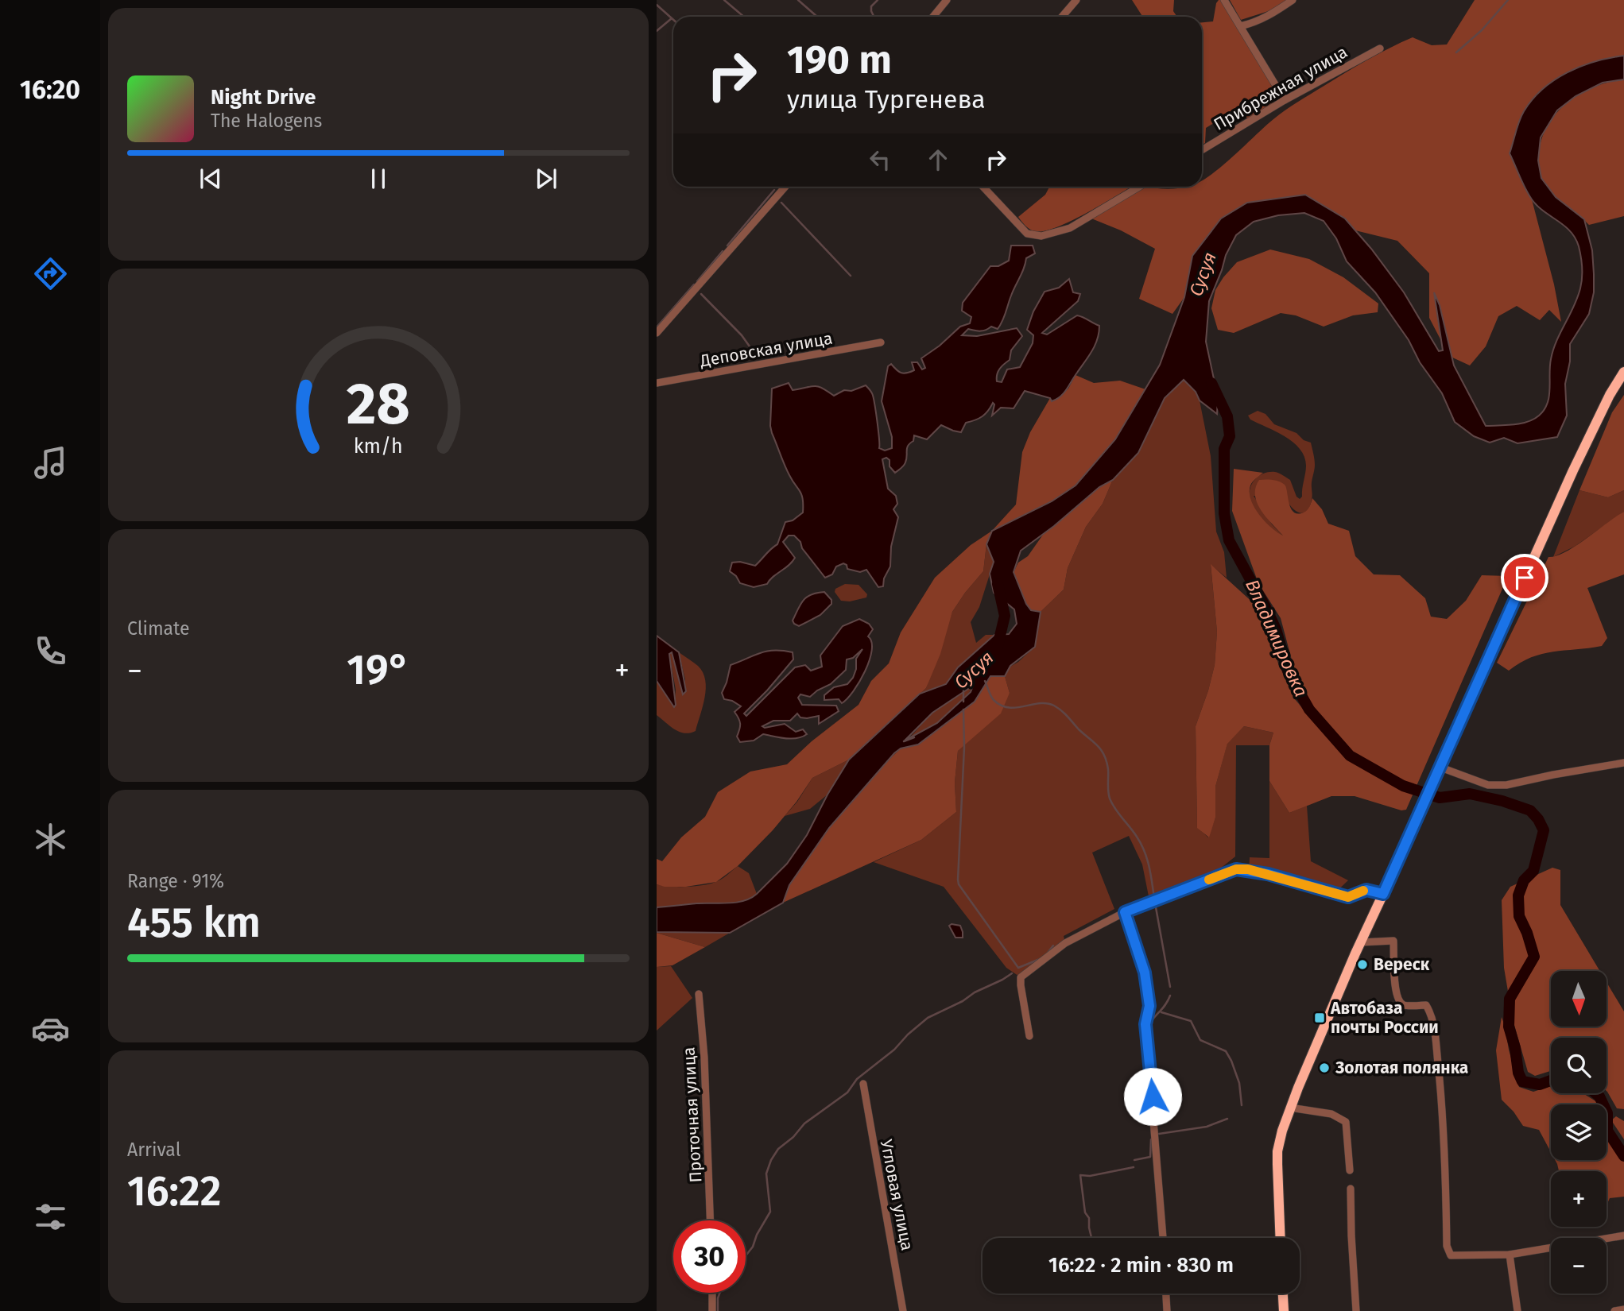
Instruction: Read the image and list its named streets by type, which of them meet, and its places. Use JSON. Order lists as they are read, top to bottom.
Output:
{
  "streets": {
    "street": [
      "Прибрежная улица",
      "Деповская улица",
      "Проточная улица",
      "Угловая улица"
    ]
  },
  "water": ["Сусуя", "Владимировка"],
  "places": {
    "other": ["Вереск", "Золотая полянка"],
    "transit": ["Автобаза почты России"]
  },
  "north": "bottom",
  "page": {
    "tabs": "16:20",
    "turn": ["190 m", "улица Тургенева"],
    "song": ["Night Drive", "The Halogens"],
    "tile": [
      "Climate",
      ["Range · 91%", "455 km"],
      ["Arrival", "16:22"]
    ],
    "heat": ["−", "19°", "+"],
    "map_buttons": ["+", "−"],
    "limit": "30",
    "trip": "16:22 · 2 min · 830 m",
    "gauge": ["28", "km/h"]
  }
}
